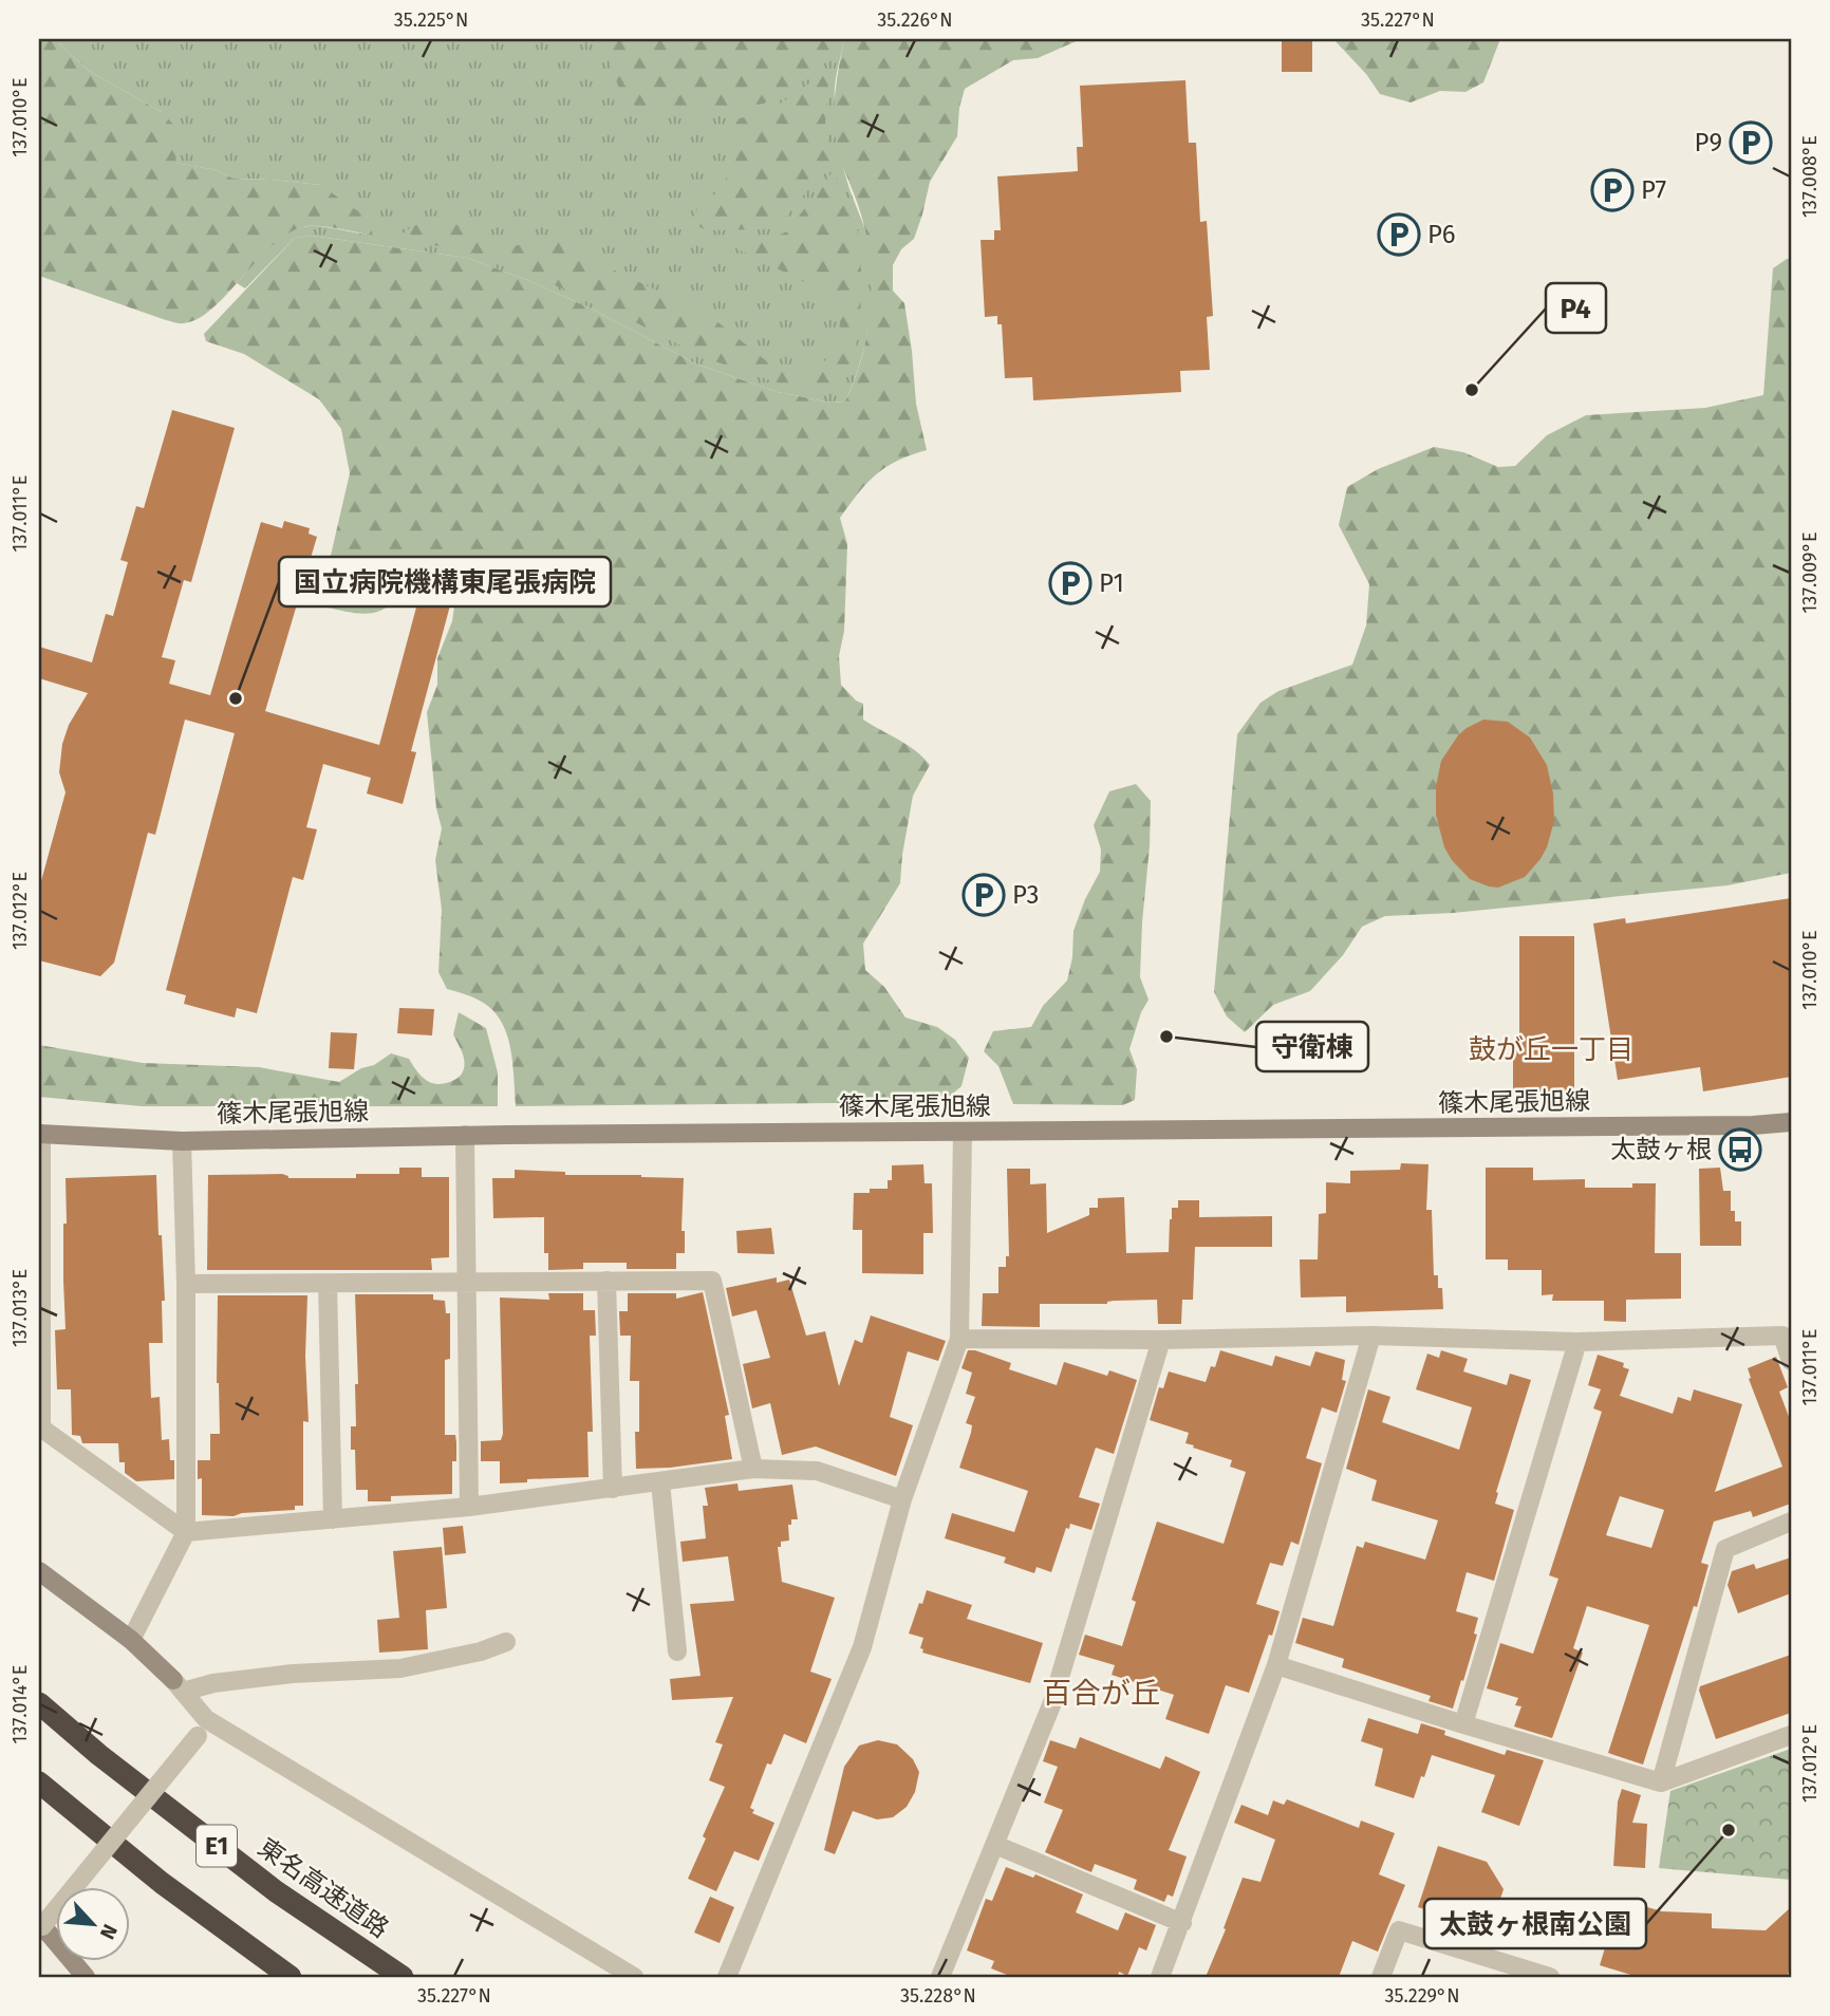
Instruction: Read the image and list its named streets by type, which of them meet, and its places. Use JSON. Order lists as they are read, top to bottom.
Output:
{
  "streets": {
    "highway": ["E1", "東名高速道路"],
    "main road": ["篠木尾張旭線"]
  },
  "districts": ["鼓が丘一丁目", "百合が丘"],
  "places": {
    "parking": [
      "P9",
      "P7",
      "P6",
      "P1",
      "P3"
    ],
    "other": [
      "P4",
      "国立病院機構東尾張病院",
      "守衛棟",
      "太鼓ヶ根南公園"
    ],
    "bus stop": ["太鼓ヶ根"]
  },
  "north": "bottom right",
  "coordinates": [
    "35.225°N",
    "35.226°N",
    "35.227°N",
    "137.010°E",
    "137.008°E",
    "137.011°E",
    "137.009°E",
    "137.012°E",
    "137.013°E",
    "137.014°E",
    "35.228°N",
    "35.229°N"
  ]
}
